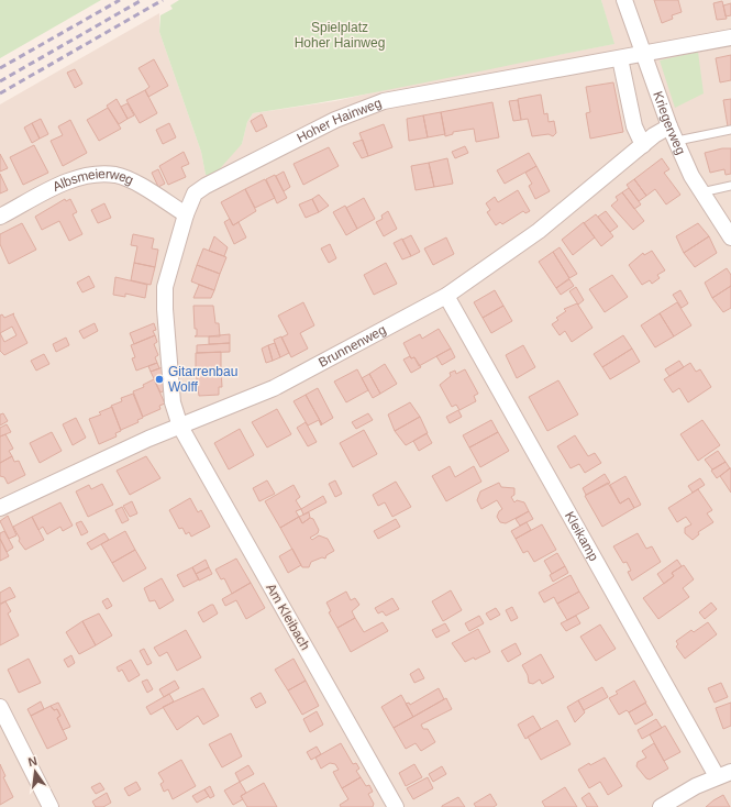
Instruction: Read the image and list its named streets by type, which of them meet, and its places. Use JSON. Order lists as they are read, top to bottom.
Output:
{
  "streets": {
    "street": [
      "Hoher Hainweg",
      "Kriegerweg",
      "Albsmeierweg",
      "Brunnenweg",
      "Kleikamp",
      "Am Kleibach"
    ]
  },
  "crossings": [
    ["Hoher Hainweg", "Kriegerweg"],
    ["Hoher Hainweg", "Albsmeierweg"],
    ["Hoher Hainweg", "Brunnenweg"],
    ["Hoher Hainweg", "Am Kleibach"],
    ["Kriegerweg", "Brunnenweg"],
    ["Brunnenweg", "Kleikamp"],
    ["Brunnenweg", "Am Kleibach"]
  ],
  "parks": ["Spielplatz Hoher Hainweg"],
  "places": ["Gitarrenbau Wolff"],
  "north": "top"
}
